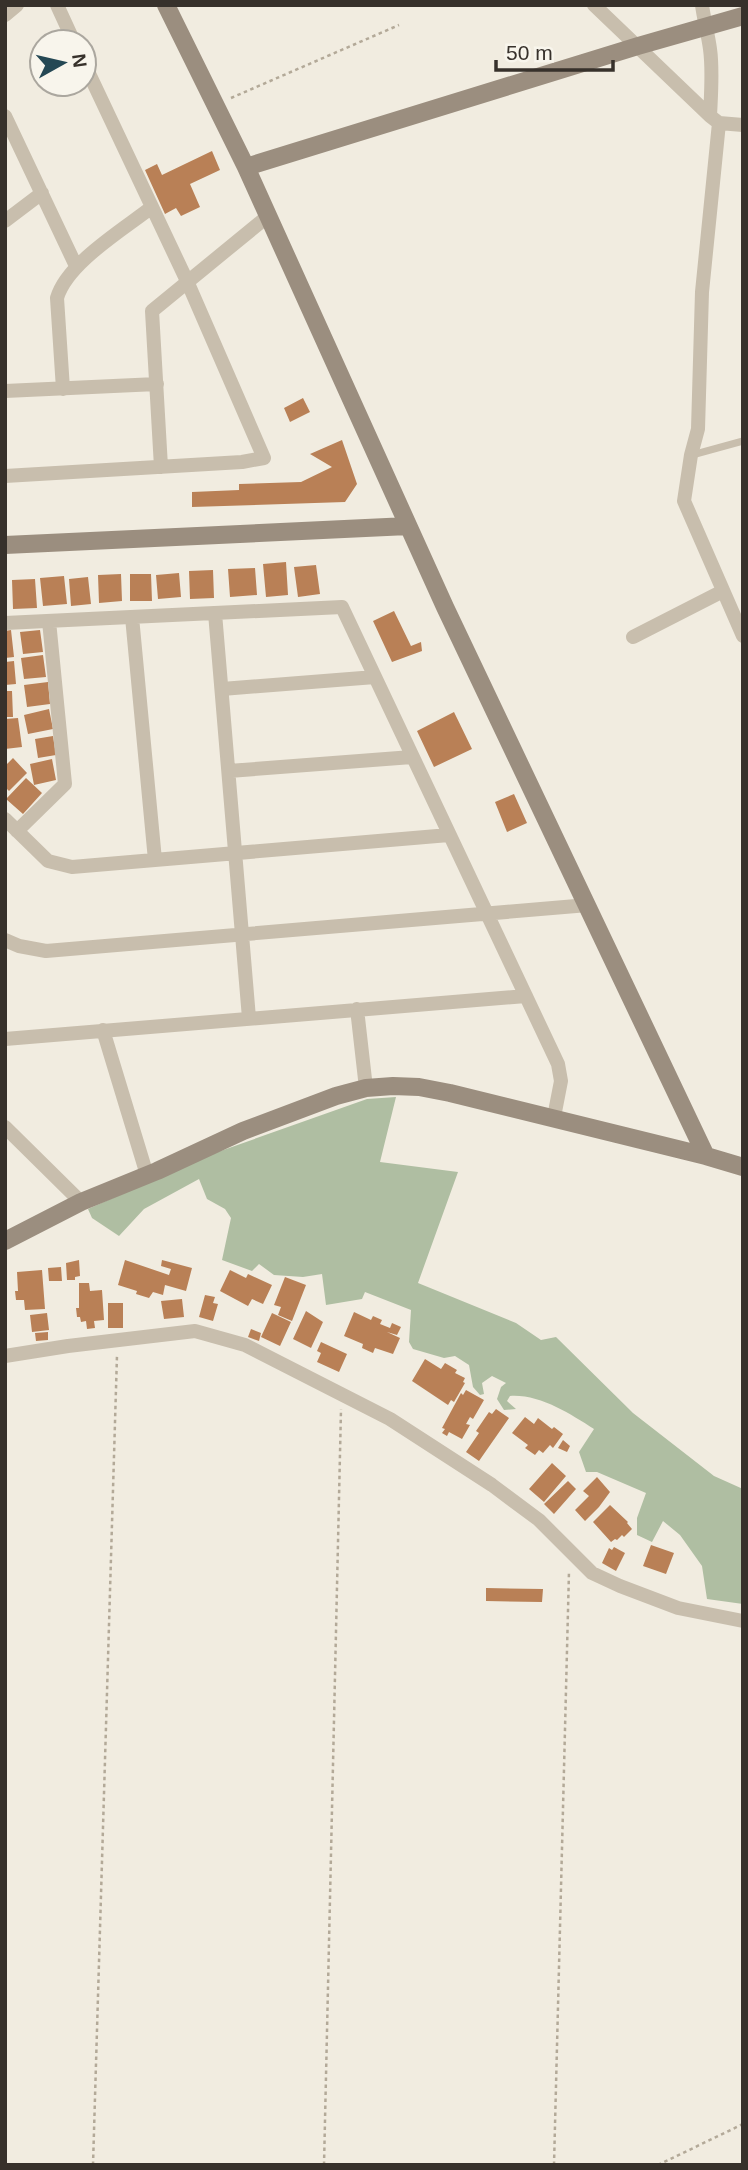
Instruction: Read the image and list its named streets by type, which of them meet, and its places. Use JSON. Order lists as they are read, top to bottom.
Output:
{
  "scale_bar": "50 m",
  "north": "right"
}
